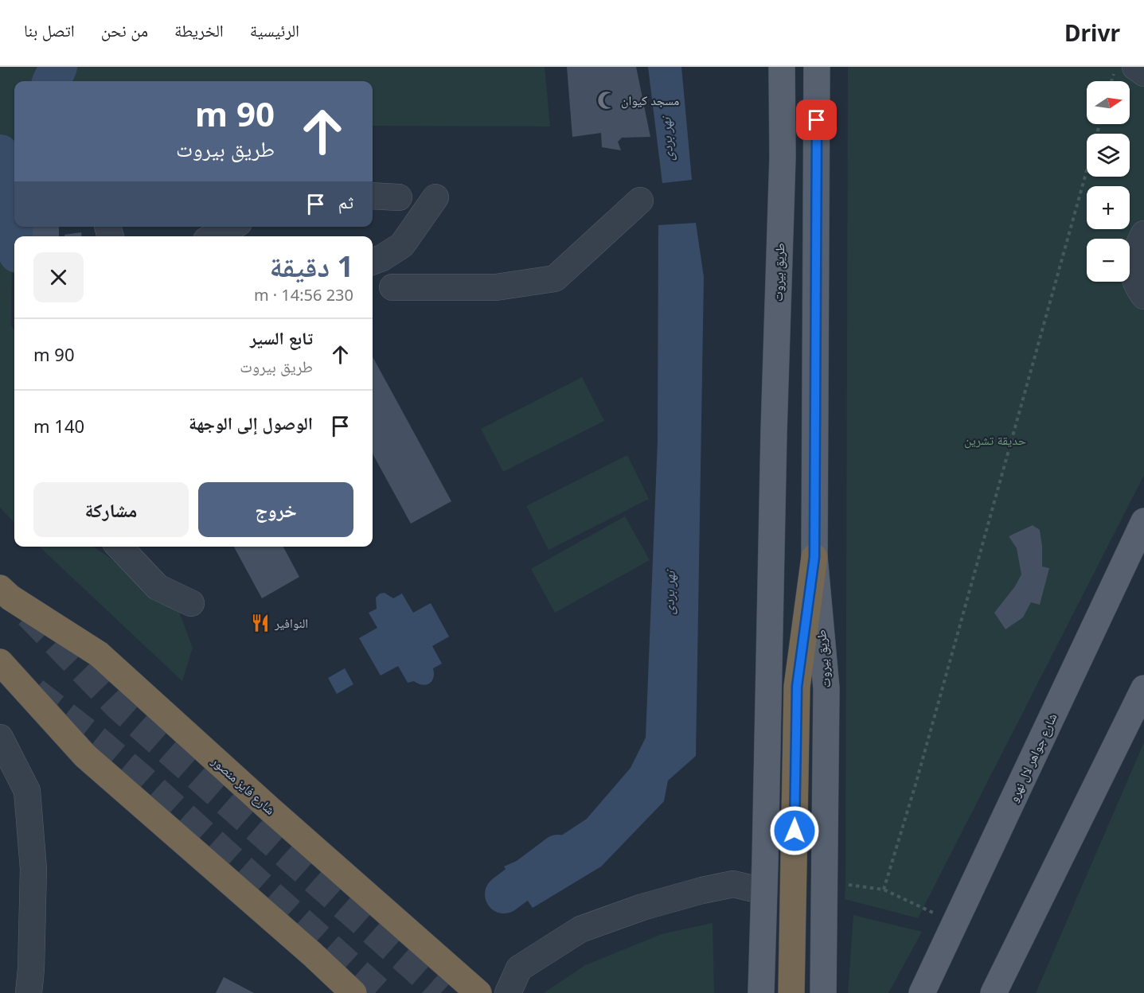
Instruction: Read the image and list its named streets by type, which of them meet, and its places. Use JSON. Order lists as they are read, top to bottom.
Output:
{
  "streets": {
    "highway": ["شارع فايز منصور"],
    "main road": ["طريق بيروت", "شارع جواهر لال نهرو"]
  },
  "water": ["نهر بردى"],
  "parks": ["حديقة تشرين"],
  "places": {
    "mosque": ["مسجد كيوان"],
    "restaurant": ["النوافير"]
  },
  "north": "right",
  "page": {
    "header": "Drivr",
    "nav": [
      "الرئيسية",
      "الخريطة",
      "من نحن",
      "اتصل بنا"
    ],
    "map_buttons": ["+", "−"],
    "turn": ["90 m", "طريق بيروت"],
    "then": "ثم",
    "heading": ["1 دقيقة", "230 m · 14:56"],
    "list": [
      {
        "name": "تابع السير",
        "note": "طريق بيروت",
        "value": "90 m"
      },
      {
        "name": "الوصول إلى الوجهة",
        "value": "140 m"
      }
    ],
    "buttons": ["خروج", "مشاركة"]
  }
}
